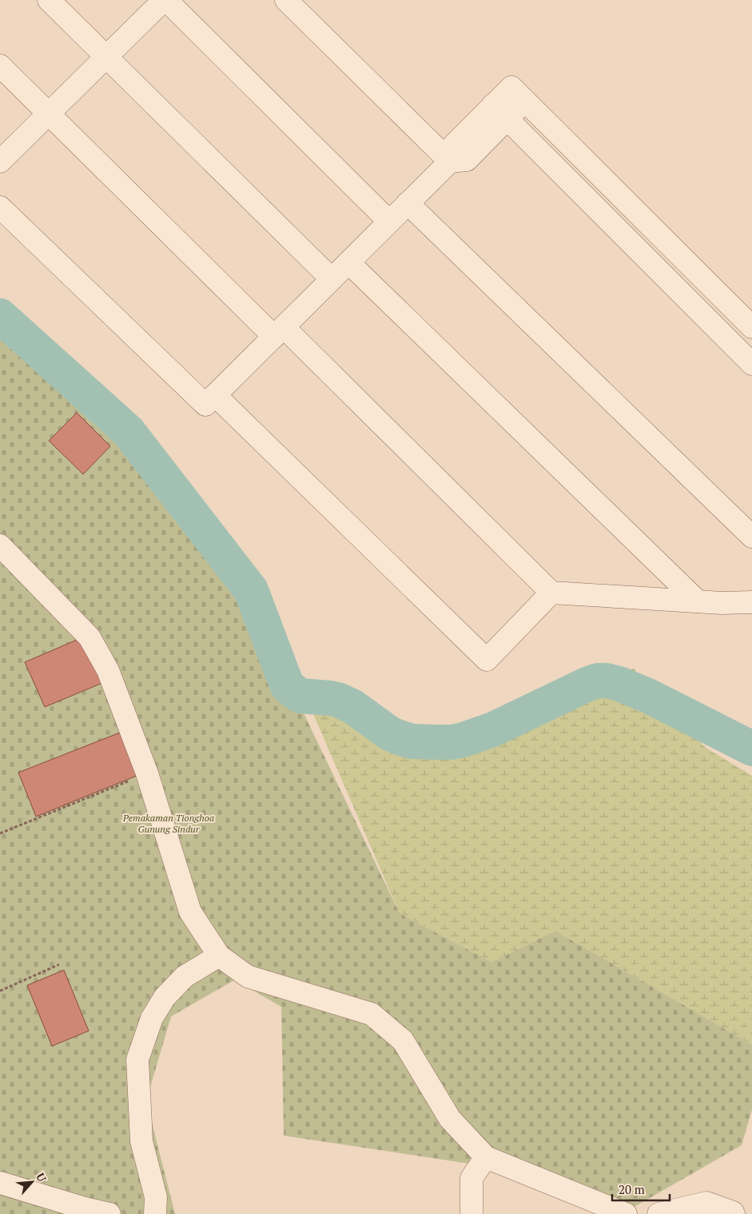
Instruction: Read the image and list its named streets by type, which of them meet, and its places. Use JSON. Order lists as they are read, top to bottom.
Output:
{
  "parks": ["Pemakaman Tionghoa Gunung Sindur"],
  "scale_bar": "20 m",
  "north": "top right"
}
